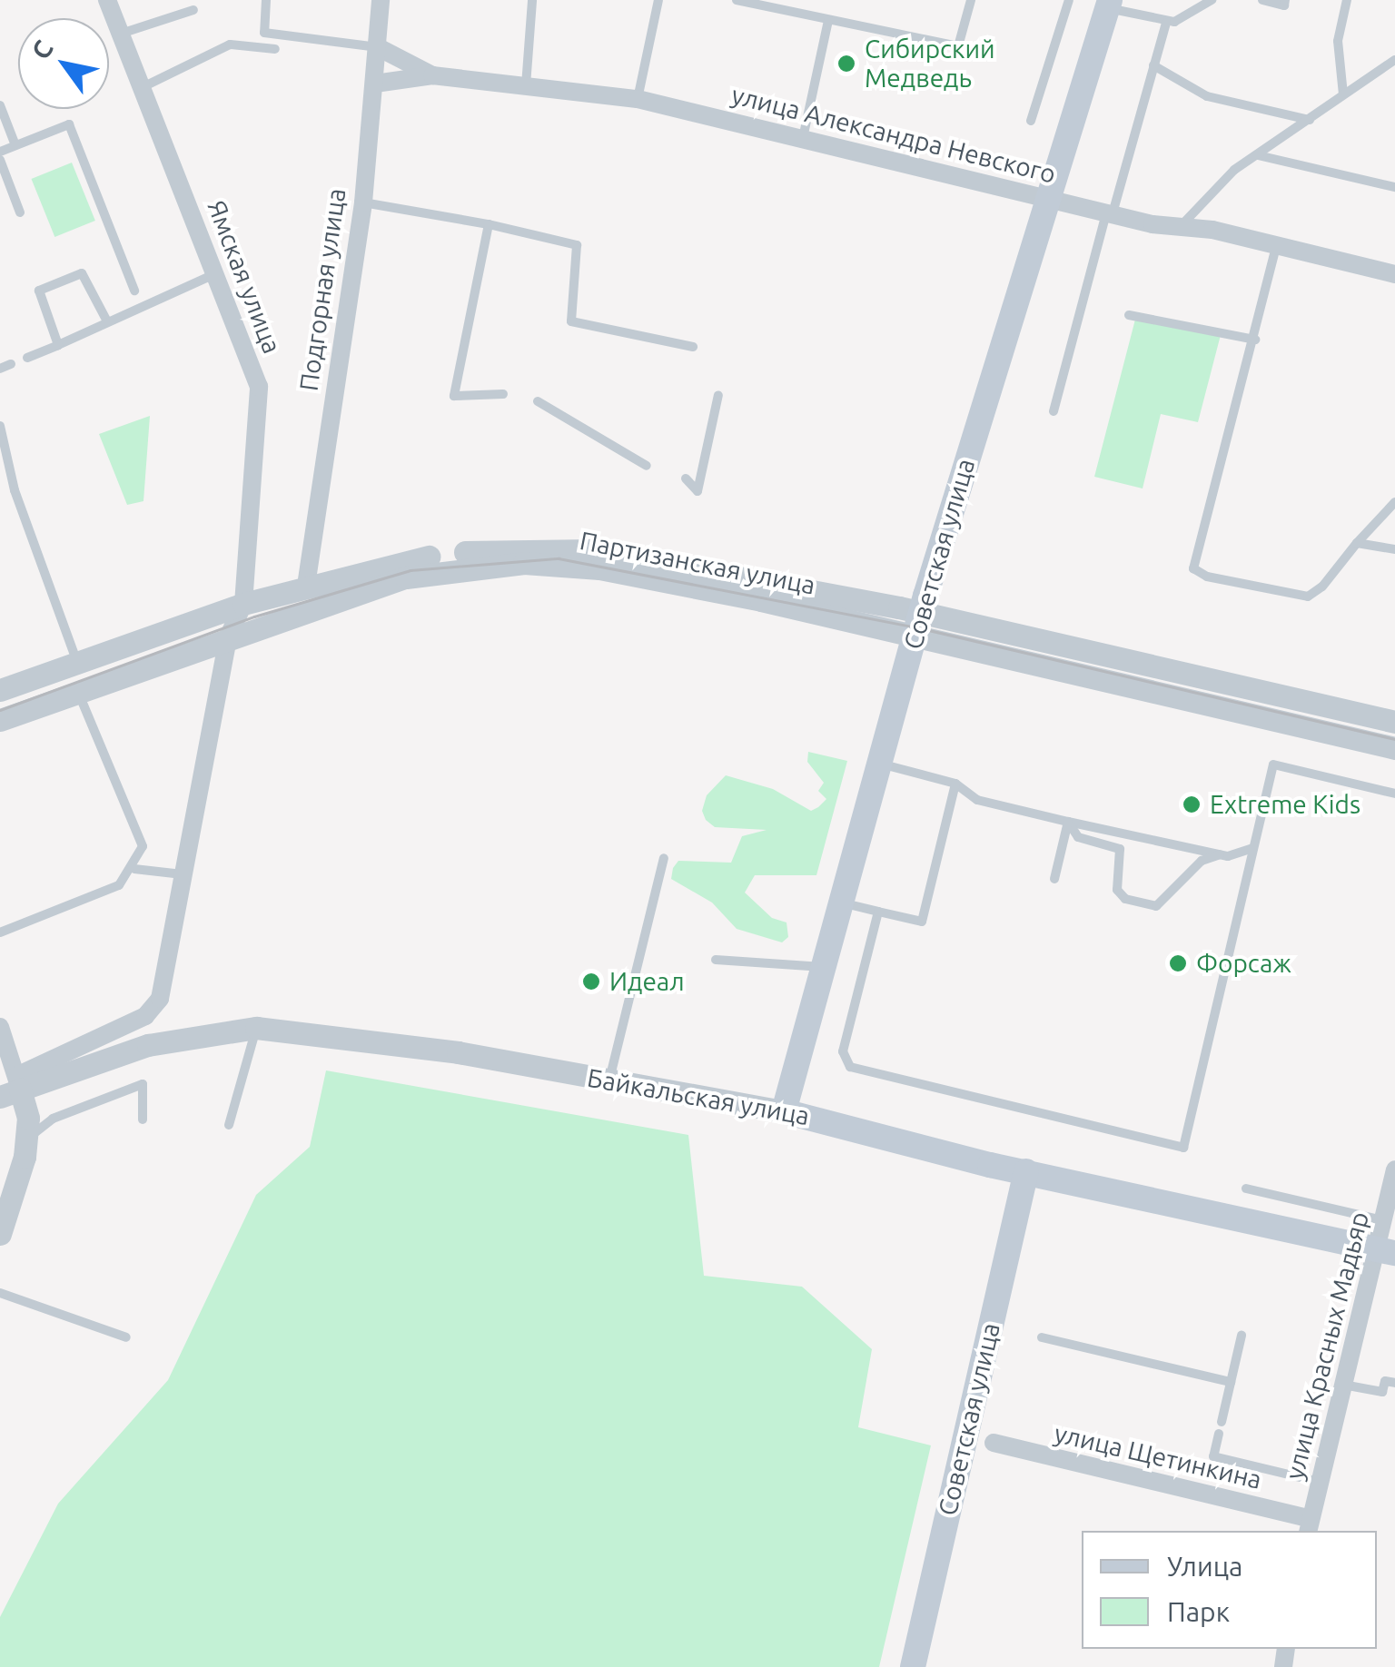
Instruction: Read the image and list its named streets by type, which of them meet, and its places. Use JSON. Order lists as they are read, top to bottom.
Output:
{
  "streets": {
    "main road": ["Советская улица", "Байкальская улица"],
    "street": [
      "улица Александра Невского",
      "Ямская улица",
      "Подгорная улица",
      "Партизанская улица",
      "улица Красных Мадьяр",
      "улица Щетинкина"
    ]
  },
  "crossings": [
    ["улица Александра Невского", "Подгорная улица"],
    ["улица Александра Невского", "Советская улица"],
    ["Ямская улица", "Партизанская улица"],
    ["Подгорная улица", "Партизанская улица"],
    ["Советская улица", "Партизанская улица"],
    ["Советская улица", "Байкальская улица"],
    ["Байкальская улица", "улица Красных Мадьяр"],
    ["улица Красных Мадьяр", "улица Щетинкина"]
  ],
  "places": [
    "Сибирский Медведь",
    "Extreme Kids",
    "Форсаж",
    "Идеал"
  ],
  "legend": ["Улица", "Парк"],
  "north": "top left"
}
